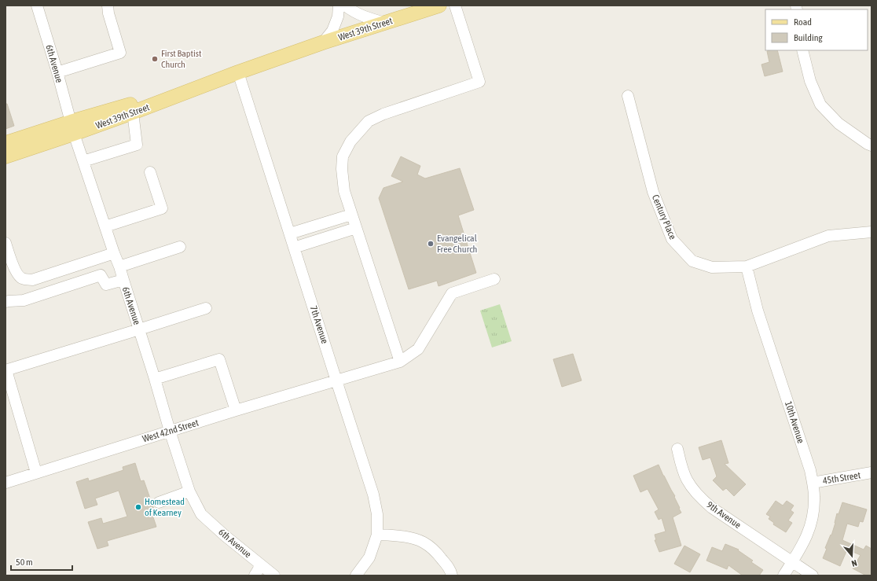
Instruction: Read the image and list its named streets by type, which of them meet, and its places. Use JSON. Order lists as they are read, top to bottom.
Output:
{
  "streets": {
    "main road": ["West 39th Street"],
    "street": [
      "6th Avenue",
      "Century Place",
      "7th Avenue",
      "10th Avenue",
      "West 42nd Street",
      "45th Street",
      "9th Avenue"
    ]
  },
  "crossings": [
    ["West 39th Street", "6th Avenue"],
    ["West 39th Street", "7th Avenue"],
    ["6th Avenue", "West 42nd Street"],
    ["Century Place", "10th Avenue"],
    ["7th Avenue", "West 42nd Street"],
    ["10th Avenue", "45th Street"],
    ["10th Avenue", "9th Avenue"]
  ],
  "places": ["First Baptist Church", "Evangelical Free Church", "Homestead of Kearney"],
  "legend": ["Road", "Building"],
  "scale_bar": "50 m",
  "north": "bottom"
}
